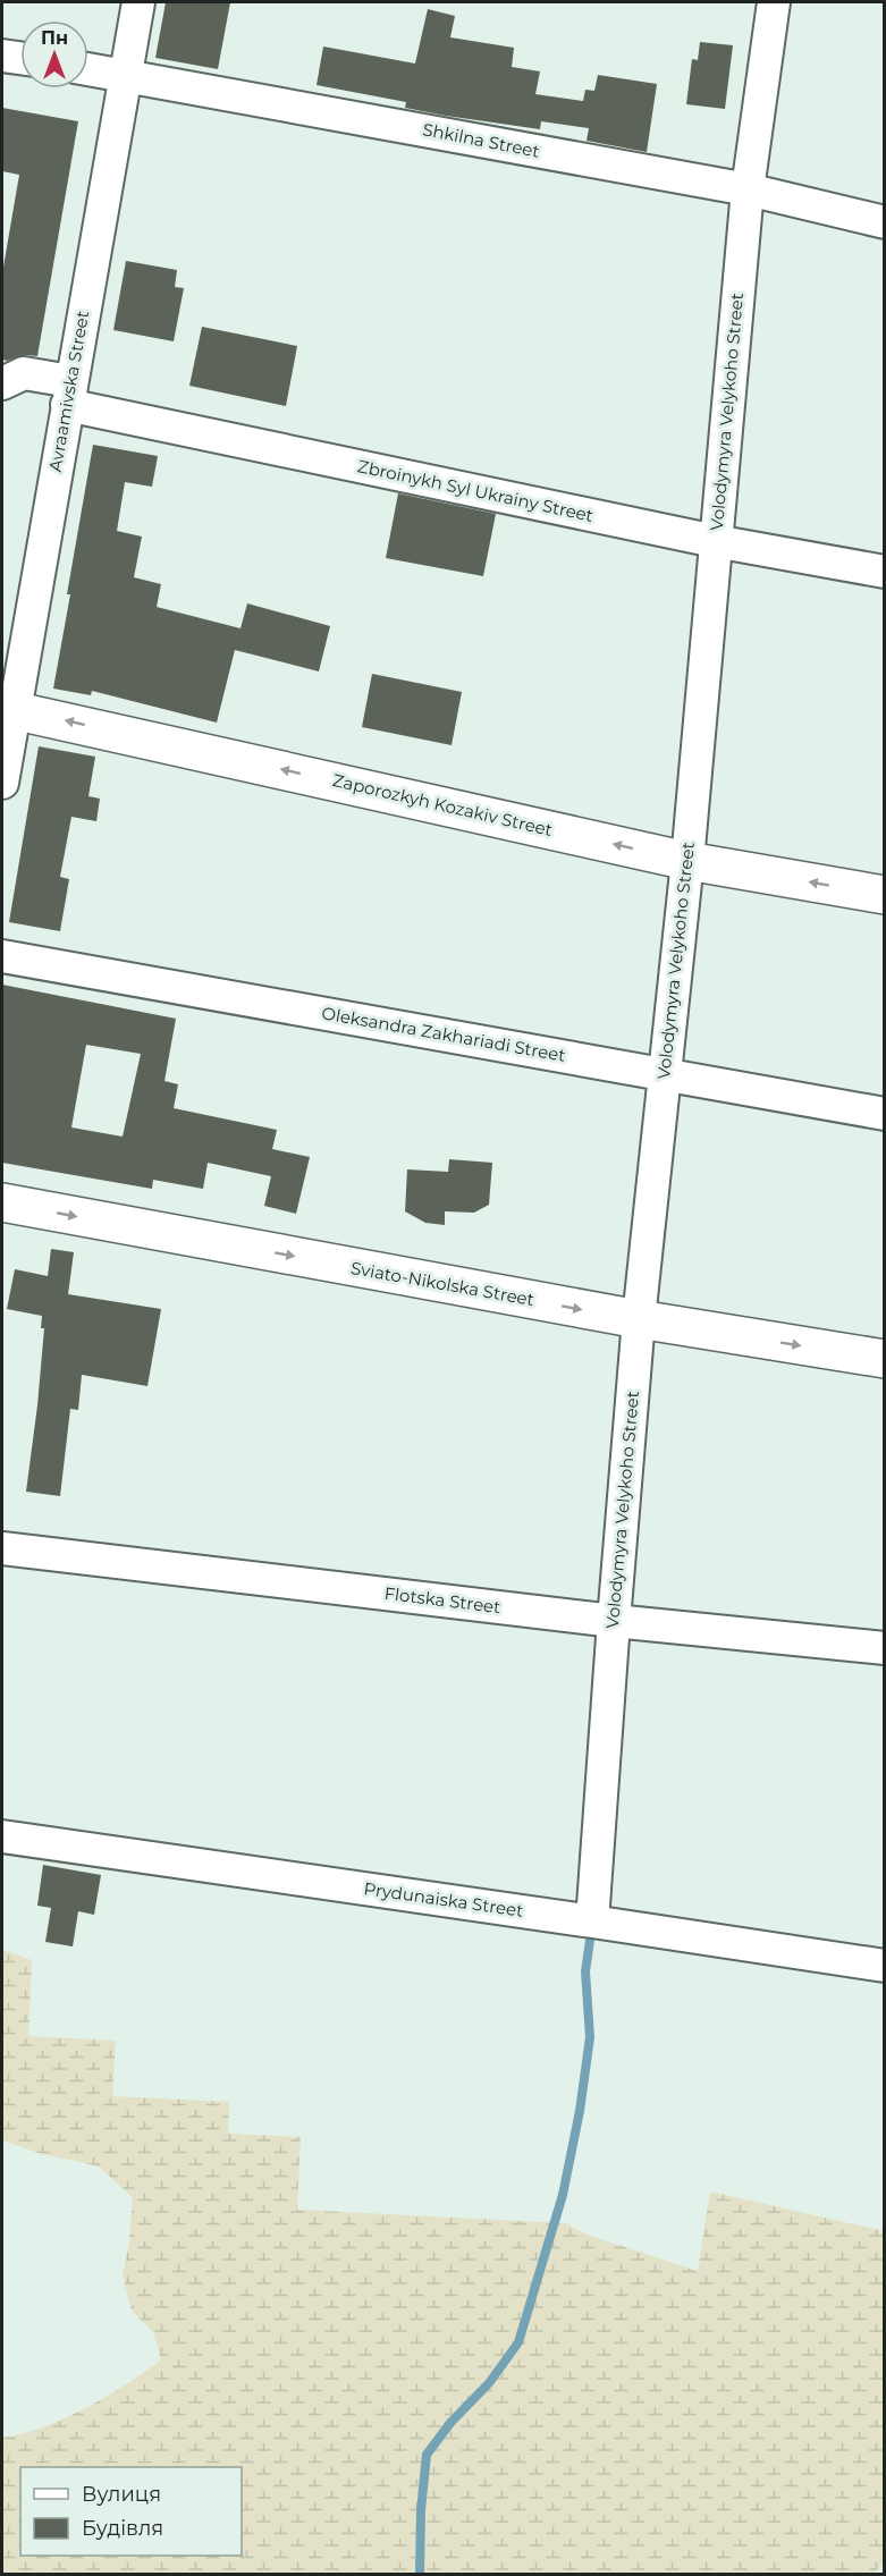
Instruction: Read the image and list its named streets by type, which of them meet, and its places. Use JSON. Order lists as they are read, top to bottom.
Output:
{
  "streets": {
    "main road": ["Zaporozkyh Kozakiv Street", "Sviato-Nikolska Street"],
    "street": [
      "Shkilna Street",
      "Avraamivska Street",
      "Volodymyra Velykoho Street",
      "Zbroinykh Syl Ukrainy Street",
      "Oleksandra Zakhariadi Street",
      "Flotska Street",
      "Prydunaiska Street"
    ]
  },
  "crossings": [
    ["Shkilna Street", "Avraamivska Street"],
    ["Shkilna Street", "Volodymyra Velykoho Street"],
    ["Avraamivska Street", "Zbroinykh Syl Ukrainy Street"],
    ["Avraamivska Street", "Zaporozkyh Kozakiv Street"],
    ["Volodymyra Velykoho Street", "Zbroinykh Syl Ukrainy Street"],
    ["Volodymyra Velykoho Street", "Zaporozkyh Kozakiv Street"],
    ["Volodymyra Velykoho Street", "Oleksandra Zakhariadi Street"],
    ["Volodymyra Velykoho Street", "Sviato-Nikolska Street"],
    ["Volodymyra Velykoho Street", "Flotska Street"],
    ["Volodymyra Velykoho Street", "Prydunaiska Street"]
  ],
  "one_way": ["Zaporozkyh Kozakiv Street", "Sviato-Nikolska Street"],
  "legend": ["Вулиця", "Будівля"],
  "north": "top"
}
